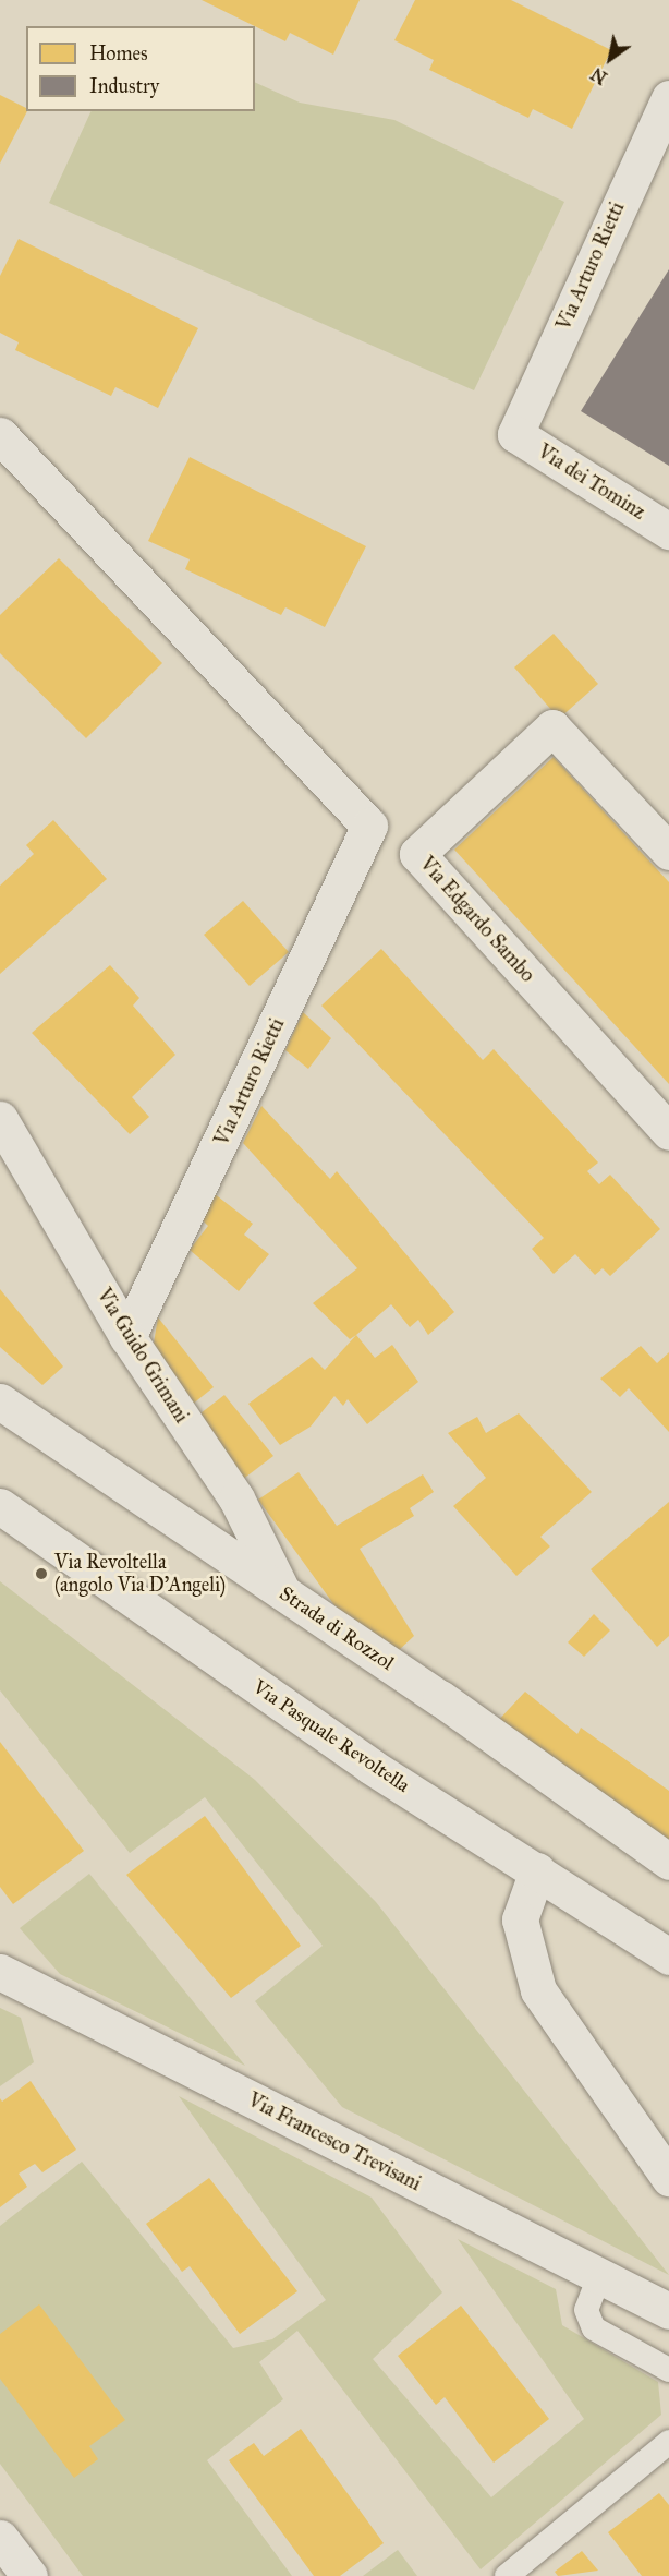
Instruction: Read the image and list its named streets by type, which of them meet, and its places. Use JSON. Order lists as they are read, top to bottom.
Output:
{
  "streets": {
    "street": [
      "Via Arturo Rietti",
      "Via dei Tominz",
      "Via Edgardo Sambo",
      "Via Guido Grimani",
      "Strada di Rozzol",
      "Via Pasquale Revoltella",
      "Via Francesco Trevisani"
    ]
  },
  "crossings": [
    ["Via Arturo Rietti", "Via dei Tominz"],
    ["Via Arturo Rietti", "Via Guido Grimani"],
    ["Via Guido Grimani", "Strada di Rozzol"]
  ],
  "places": ["Via Revoltella (angolo Via D'Angeli)"],
  "legend": ["Homes", "Industry"],
  "north": "bottom left"
}
